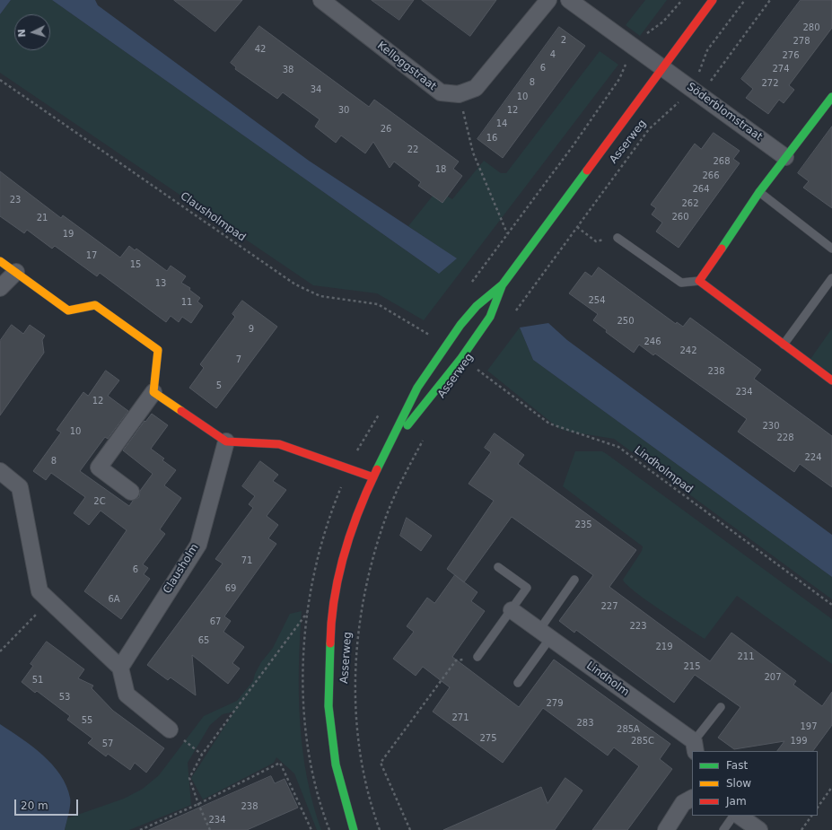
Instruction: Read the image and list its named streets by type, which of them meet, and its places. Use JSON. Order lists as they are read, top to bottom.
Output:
{
  "streets": {
    "street": [
      "Kelloggstraat",
      "Söderblomstraat",
      "Asserweg",
      "Clausholm",
      "Lindholm"
    ],
    "path": ["Clausholmpad", "Lindholmpad"]
  },
  "crossings": [
    ["Söderblomstraat", "Asserweg"]
  ],
  "house_numbers": [
    "280",
    "2",
    "278",
    "42",
    "4",
    "276",
    "6",
    "274",
    "38",
    "8",
    "272",
    "34",
    "10",
    "30",
    "12",
    "14",
    "26",
    "16",
    "22",
    "268",
    "18",
    "266",
    "264",
    "23",
    "262",
    "260",
    "21",
    "19",
    "17",
    "15",
    "13",
    "254",
    "11",
    "250",
    "9",
    "246",
    "242",
    "7",
    "238",
    "5",
    "234",
    "12",
    "230",
    "10",
    "228",
    "224",
    "8",
    "2C",
    "235",
    "71",
    "6",
    "69",
    "6A",
    "227",
    "67",
    "223",
    "65",
    "219",
    "211",
    "215",
    "207",
    "51",
    "53",
    "279",
    "271",
    "55",
    "283",
    "197",
    "285A",
    "275",
    "285C",
    "199",
    "57",
    "238",
    "234"
  ],
  "legend": ["Fast", "Slow", "Jam"],
  "scale_bar": "20 m",
  "north": "left"
}
